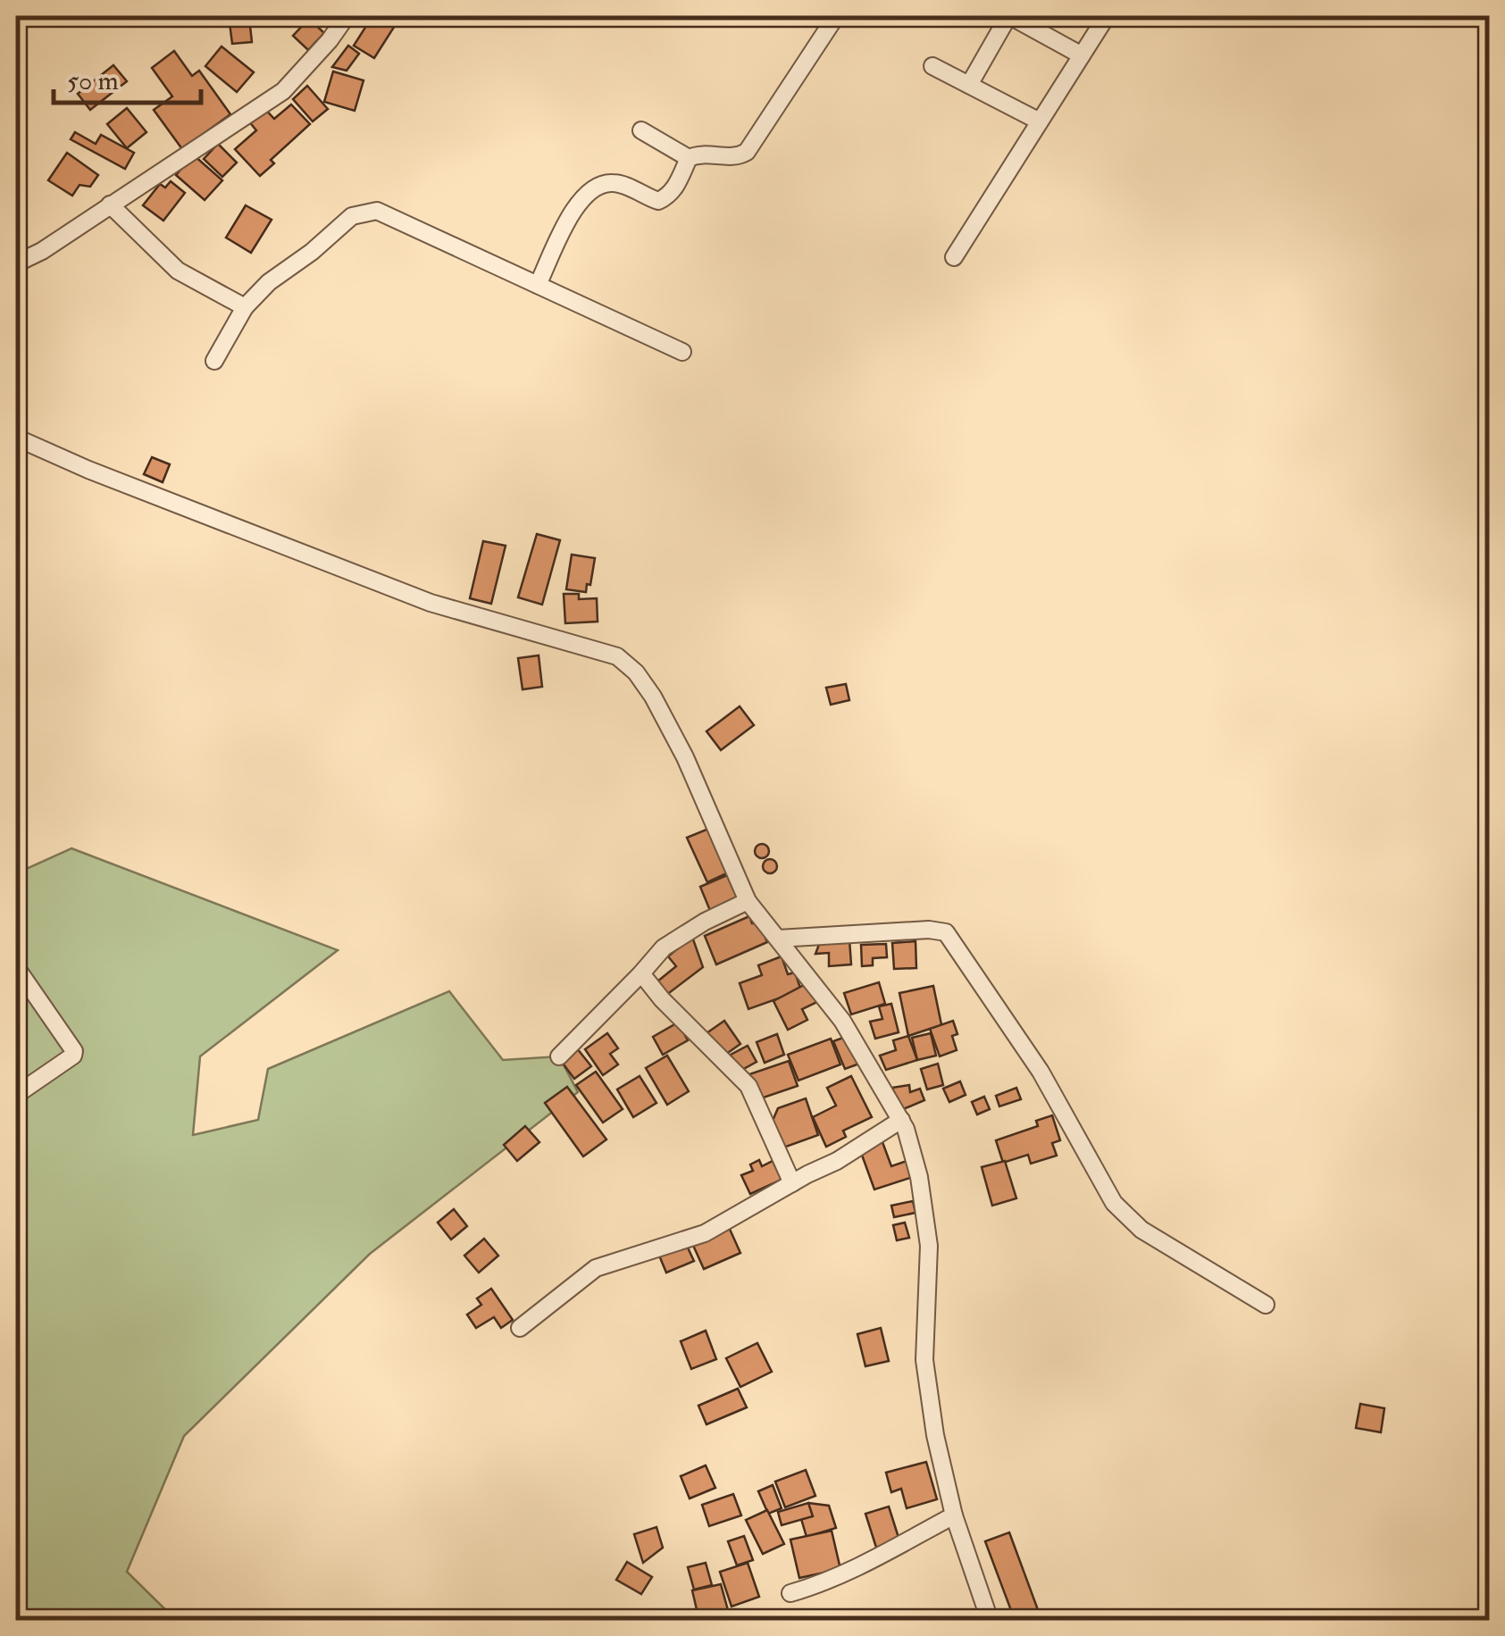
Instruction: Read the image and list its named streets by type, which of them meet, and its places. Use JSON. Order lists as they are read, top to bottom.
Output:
{
  "scale_bar": "50 m"
}
